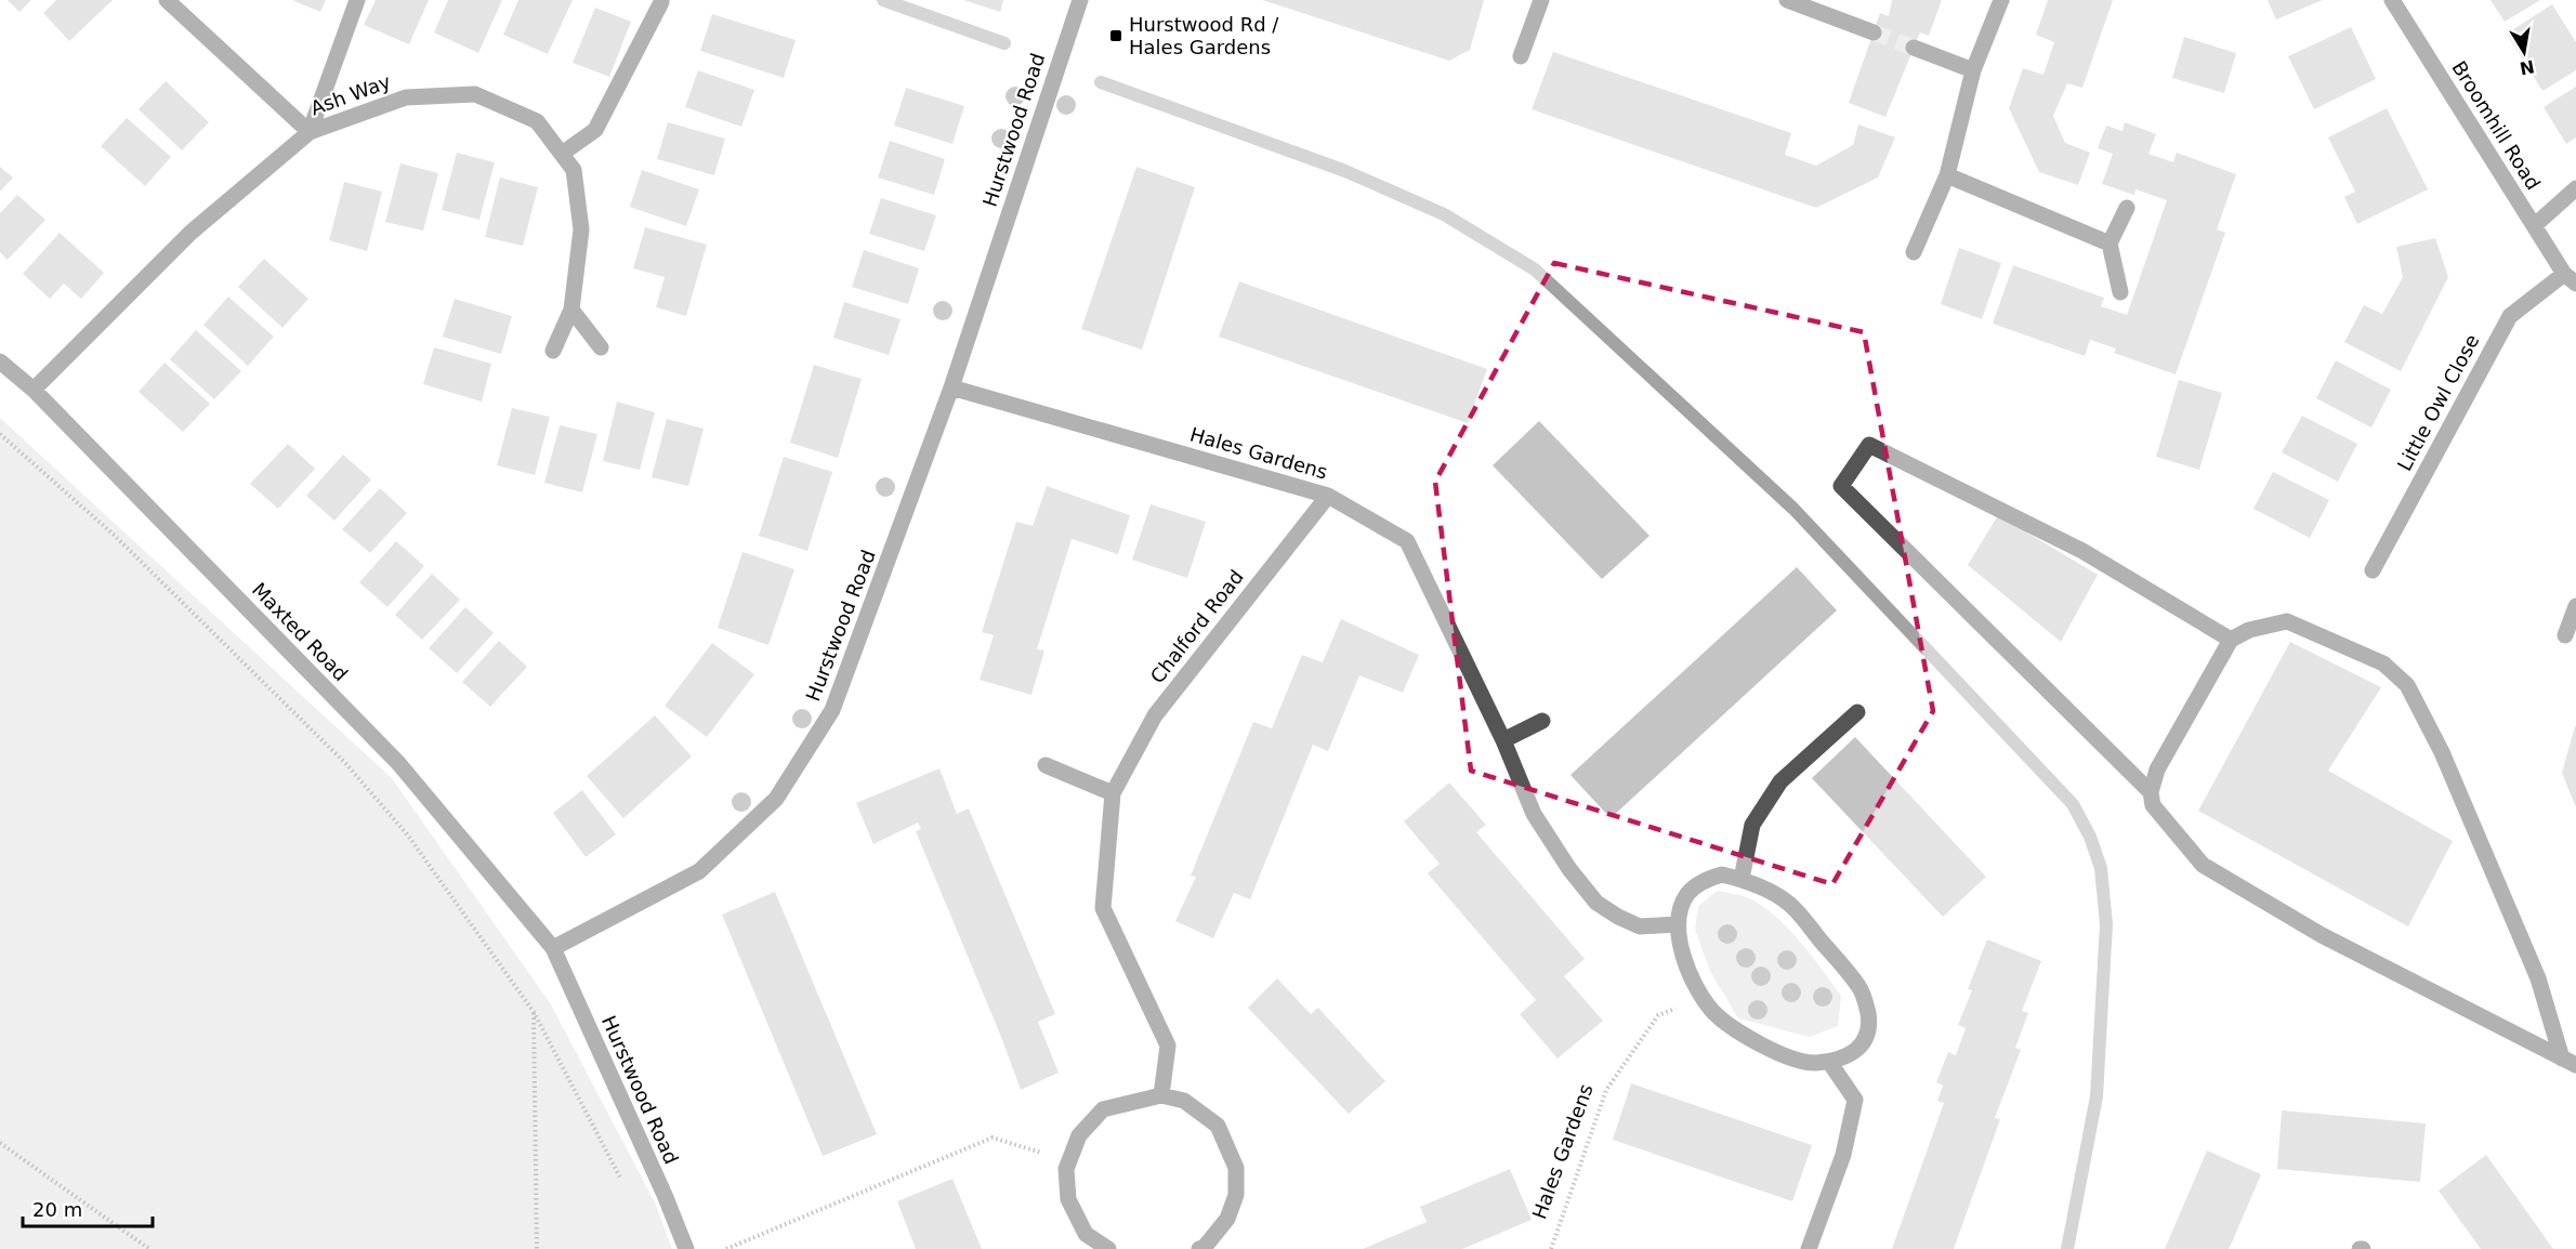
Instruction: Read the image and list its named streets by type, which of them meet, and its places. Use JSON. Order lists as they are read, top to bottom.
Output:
{
  "streets": {
    "street": [
      "Ash Way",
      "Broomhill Road",
      "Hurstwood Road",
      "Little Owl Close",
      "Hales Gardens",
      "Chalford Road",
      "Maxted Road"
    ]
  },
  "crossings": [
    ["Ash Way", "Maxted Road"],
    ["Broomhill Road", "Little Owl Close"],
    ["Hurstwood Road", "Hales Gardens"],
    ["Hurstwood Road", "Maxted Road"],
    ["Hales Gardens", "Chalford Road"]
  ],
  "places": {
    "transit": ["Hurstwood Rd / Hales Gardens"]
  },
  "scale_bar": "20 m",
  "north": "bottom"
}
